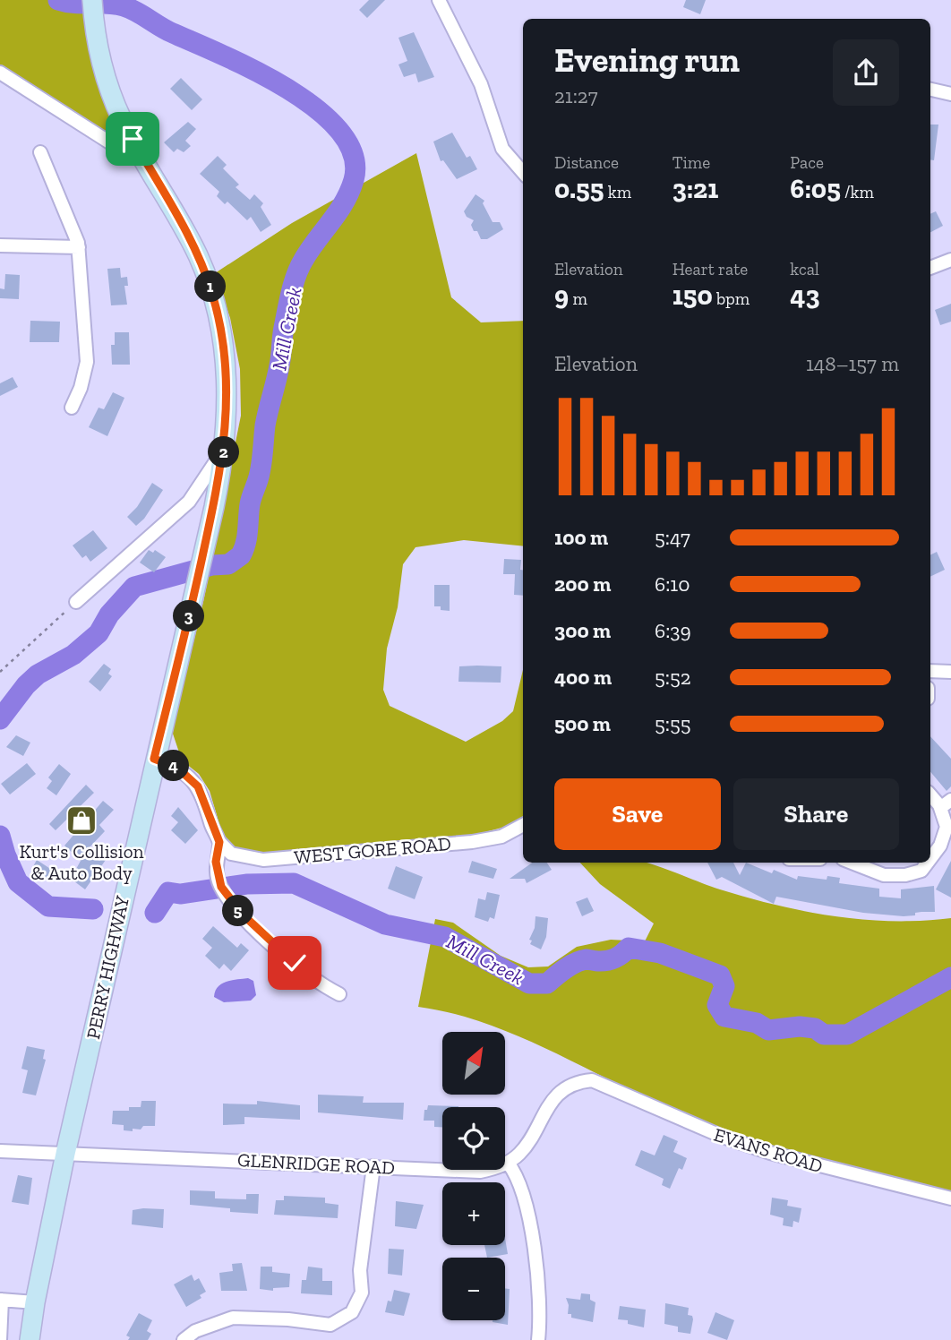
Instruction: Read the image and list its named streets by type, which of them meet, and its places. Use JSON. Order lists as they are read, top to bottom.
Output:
{
  "streets": {
    "main road": ["PERRY HIGHWAY"],
    "street": ["WEST GORE ROAD", "EVANS ROAD", "GLENRIDGE ROAD"]
  },
  "crossings": [
    ["PERRY HIGHWAY", "GLENRIDGE ROAD"],
    ["EVANS ROAD", "GLENRIDGE ROAD"]
  ],
  "water": ["Mill Creek"],
  "places": {
    "shop": ["Kurt's Collision & Auto Body"]
  },
  "north": "top right",
  "page": {
    "heading": ["Evening run", "21:27"],
    "stats": [
      ["Distance", "0.55 km"],
      ["Time", "3:21"],
      ["Pace", "6:05 /km"],
      ["Elevation", "9 m"],
      ["Heart rate", "150 bpm"],
      ["kcal", "43"]
    ],
    "pins": [
      "1",
      "2",
      "3",
      "4",
      "5"
    ],
    "chart": ["Elevation", "148–157 m"],
    "list": [
      {
        "name": "100 m",
        "note": "5:47"
      },
      {
        "name": "200 m",
        "note": "6:10"
      },
      {
        "name": "300 m",
        "note": "6:39"
      },
      {
        "name": "400 m",
        "note": "5:52"
      },
      {
        "name": "500 m",
        "note": "5:55"
      }
    ],
    "buttons": ["Save", "Share"],
    "map_buttons": ["+", "−"]
  }
}
